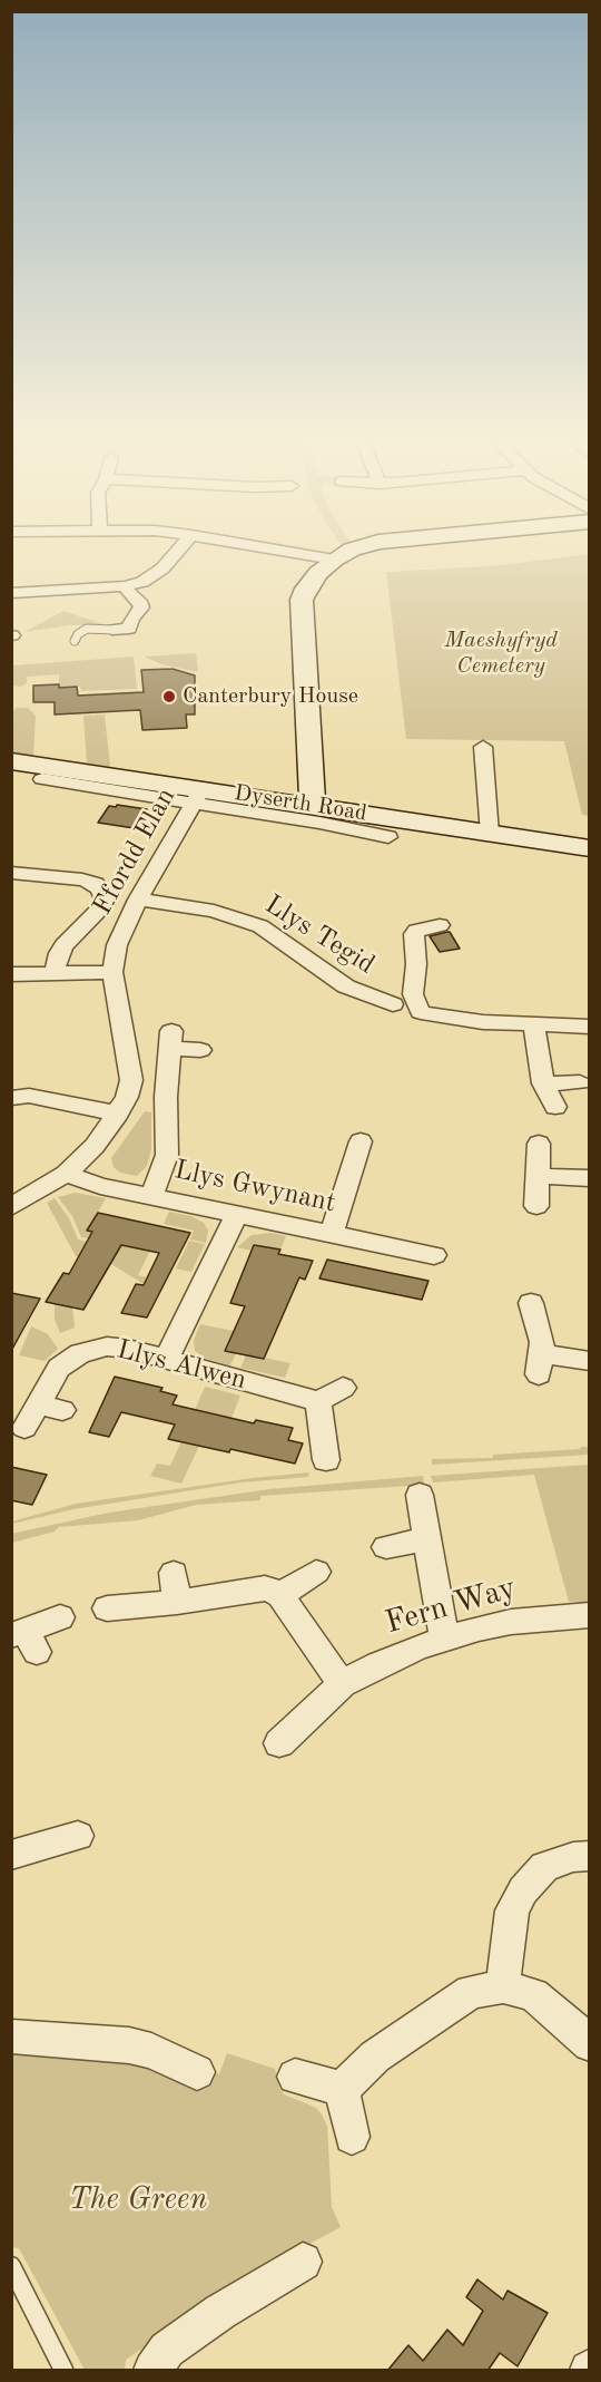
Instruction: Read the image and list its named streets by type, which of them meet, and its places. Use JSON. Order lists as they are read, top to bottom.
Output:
{
  "streets": {
    "street": [
      "Dyserth Road",
      "Ffordd Elan",
      "Llys Tegid",
      "Llys Gwynant",
      "Llys Alwen",
      "Fern Way"
    ]
  },
  "crossings": [
    ["Dyserth Road", "Ffordd Elan"],
    ["Ffordd Elan", "Llys Tegid"],
    ["Ffordd Elan", "Llys Gwynant"]
  ],
  "parks": ["Maeshyfryd Cemetery", "The Green"],
  "places": ["Canterbury House"]
}
